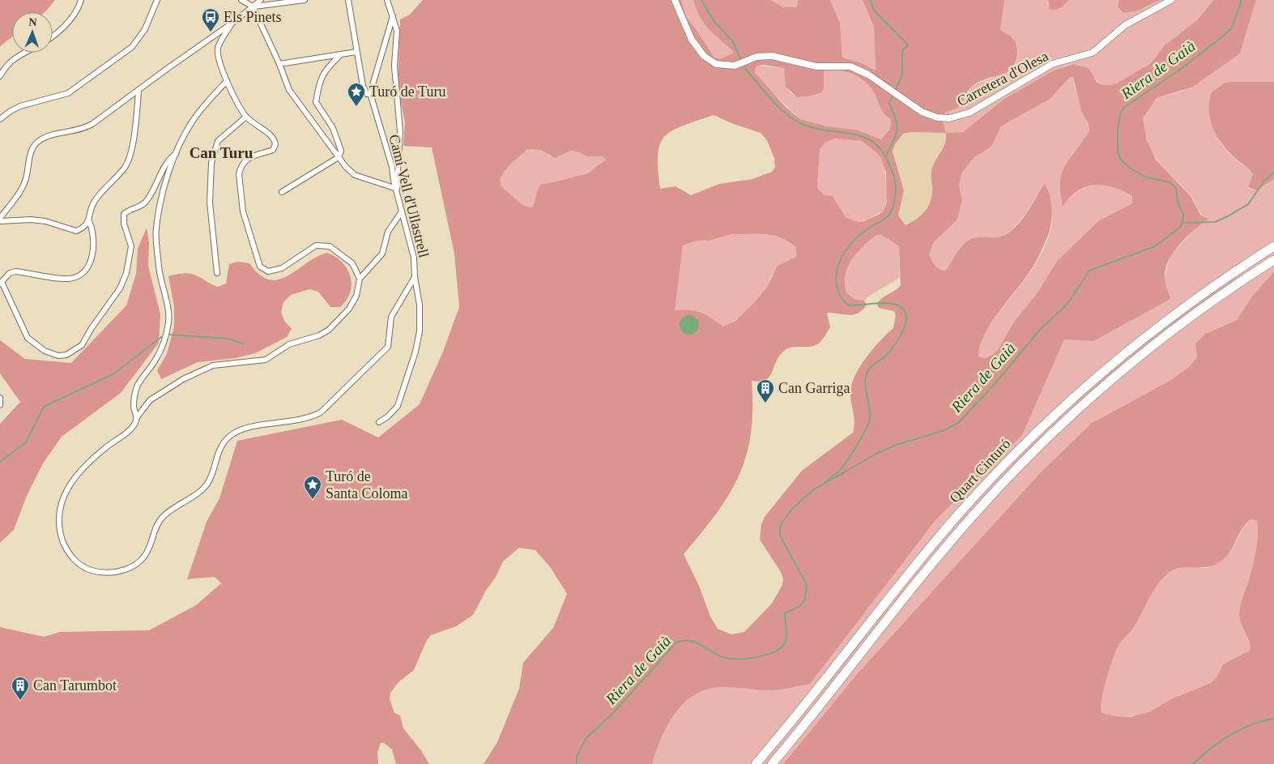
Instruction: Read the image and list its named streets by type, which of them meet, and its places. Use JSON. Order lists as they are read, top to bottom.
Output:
{
  "streets": {
    "highway": ["Quart Cinturó"],
    "street": ["Carretera d'Olesa", "Camí Vell d'Ullastrell"]
  },
  "districts": ["Can Turu"],
  "water": ["Riera de Gaià"],
  "places": {
    "bus stop": ["Els Pinets"],
    "place": ["Turó de Turu", "Turó de Santa Coloma"],
    "building": ["Can Garriga", "Can Tarumbot"]
  },
  "north": "top"
}
